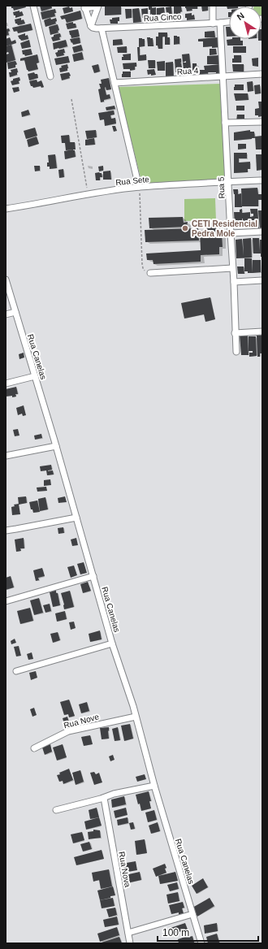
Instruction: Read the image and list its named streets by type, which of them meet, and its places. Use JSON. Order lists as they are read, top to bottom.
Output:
{
  "streets": {
    "street": [
      "Rua Cinco",
      "Rua 4",
      "Rua Sete",
      "Rua 5",
      "Rua Canelas",
      "Rua Nove",
      "Rua Nova"
    ]
  },
  "crossings": [
    ["Rua Cinco", "Rua 5"],
    ["Rua 4", "Rua 5"],
    ["Rua Sete", "Rua 5"],
    ["Rua Canelas", "Rua Nove"]
  ],
  "places": ["CETI Residencial Pedra Mole"],
  "scale_bar": "100 m",
  "north": "top left"
}
